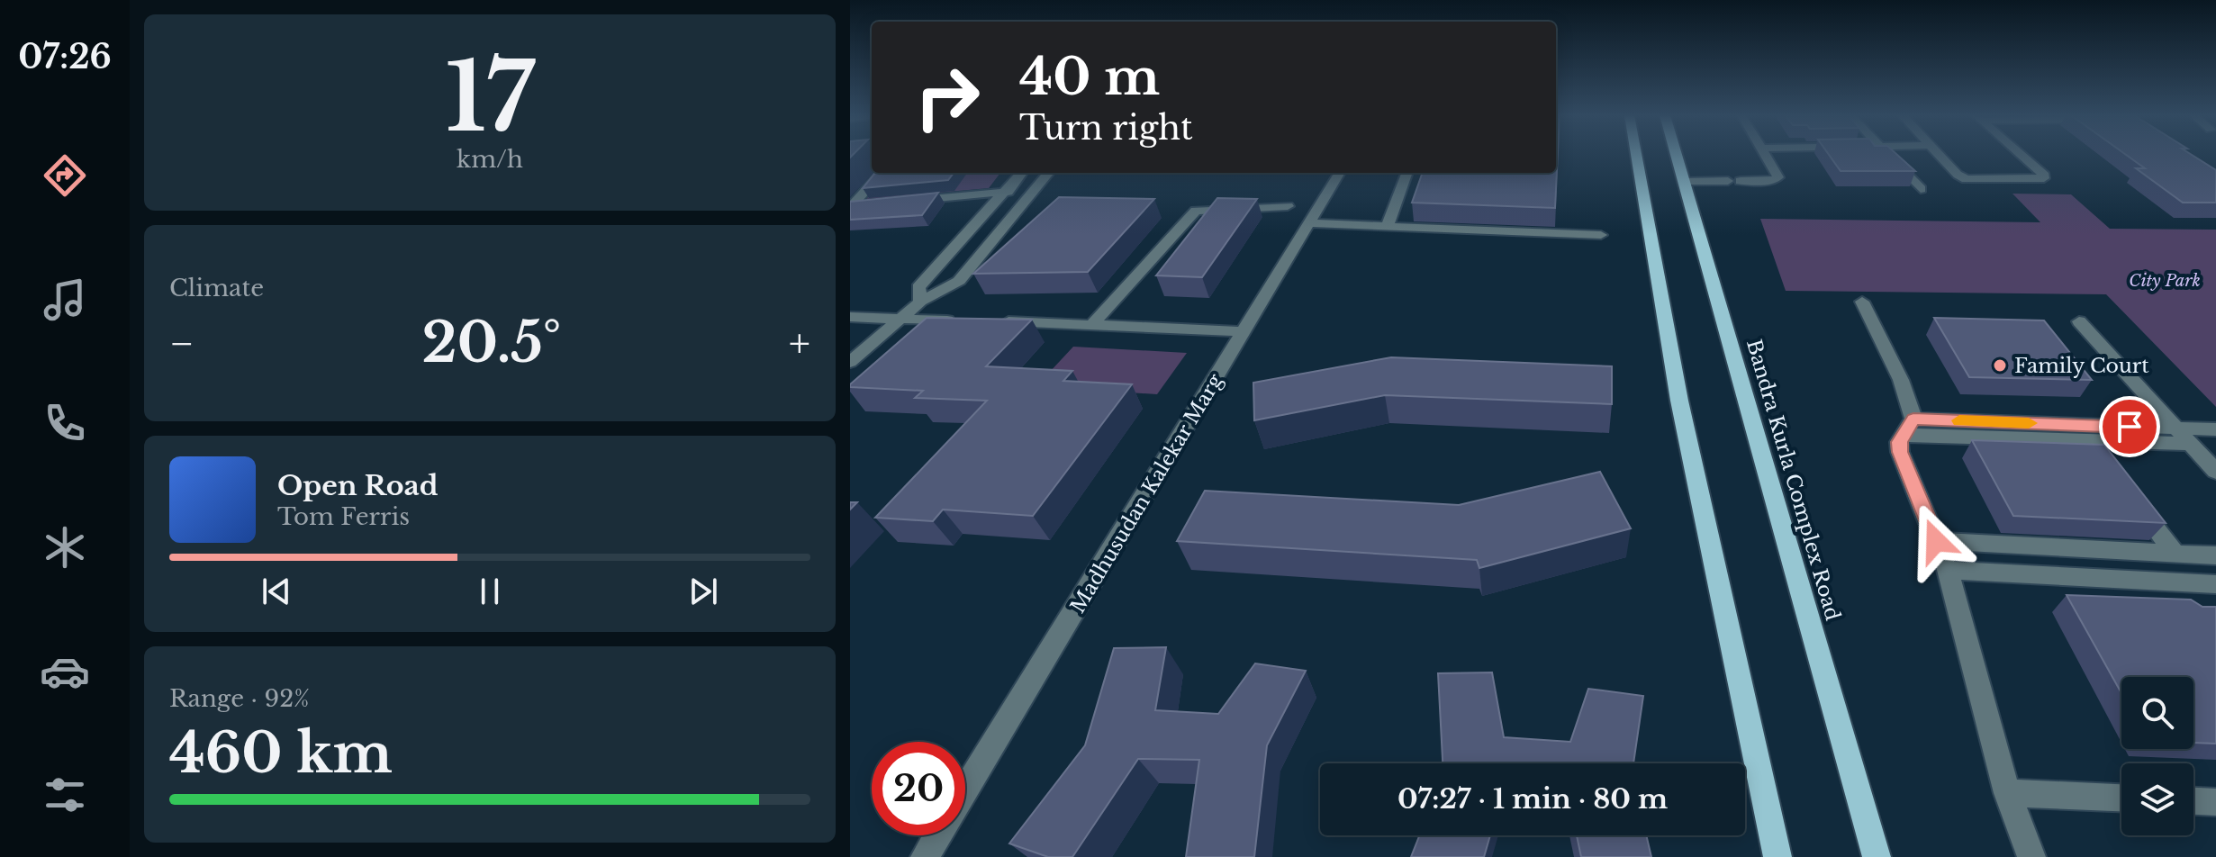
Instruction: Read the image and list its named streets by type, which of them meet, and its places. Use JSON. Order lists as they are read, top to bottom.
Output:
{
  "streets": {
    "main road": ["Bandra Kurla Complex Road"],
    "street": ["Madhusudan Kalekar Marg"]
  },
  "parks": ["City Park"],
  "places": ["Family Court"],
  "page": {
    "tabs": "07:26",
    "tile": [
      ["17", "km/h"],
      "Climate",
      ["Range · 92%", "460 km"]
    ],
    "turn": ["40 m", "Turn right"],
    "heat": ["−", "20.5°", "+"],
    "song": ["Open Road", "Tom Ferris"],
    "limit": "20",
    "trip": "07:27 · 1 min · 80 m"
  }
}
